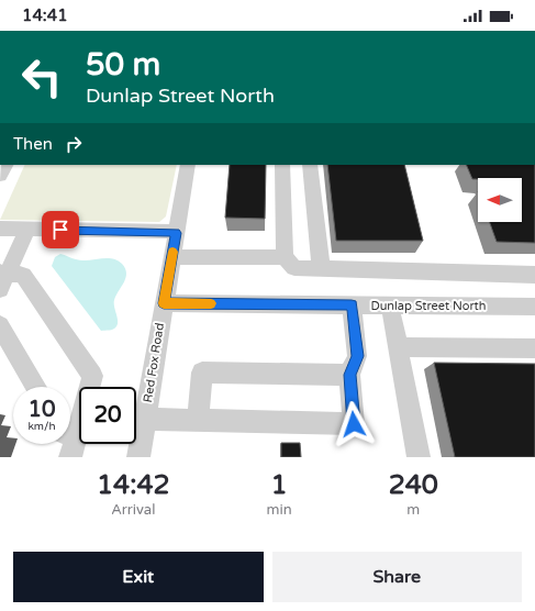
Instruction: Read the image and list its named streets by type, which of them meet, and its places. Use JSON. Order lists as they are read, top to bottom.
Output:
{
  "streets": {
    "street": ["Dunlap Street North", "Red Fox Road"]
  },
  "crossings": [
    ["Dunlap Street North", "Red Fox Road"]
  ],
  "north": "left",
  "page": {
    "status": "14:41",
    "turn": ["50 m", "Dunlap Street North"],
    "then": "Then",
    "speed": "10 km/h",
    "limit": "20",
    "eta": [
      "14:42",
      "Arrival",
      "1",
      "min",
      "240",
      "m"
    ],
    "buttons": ["Exit", "Share"]
  }
}
